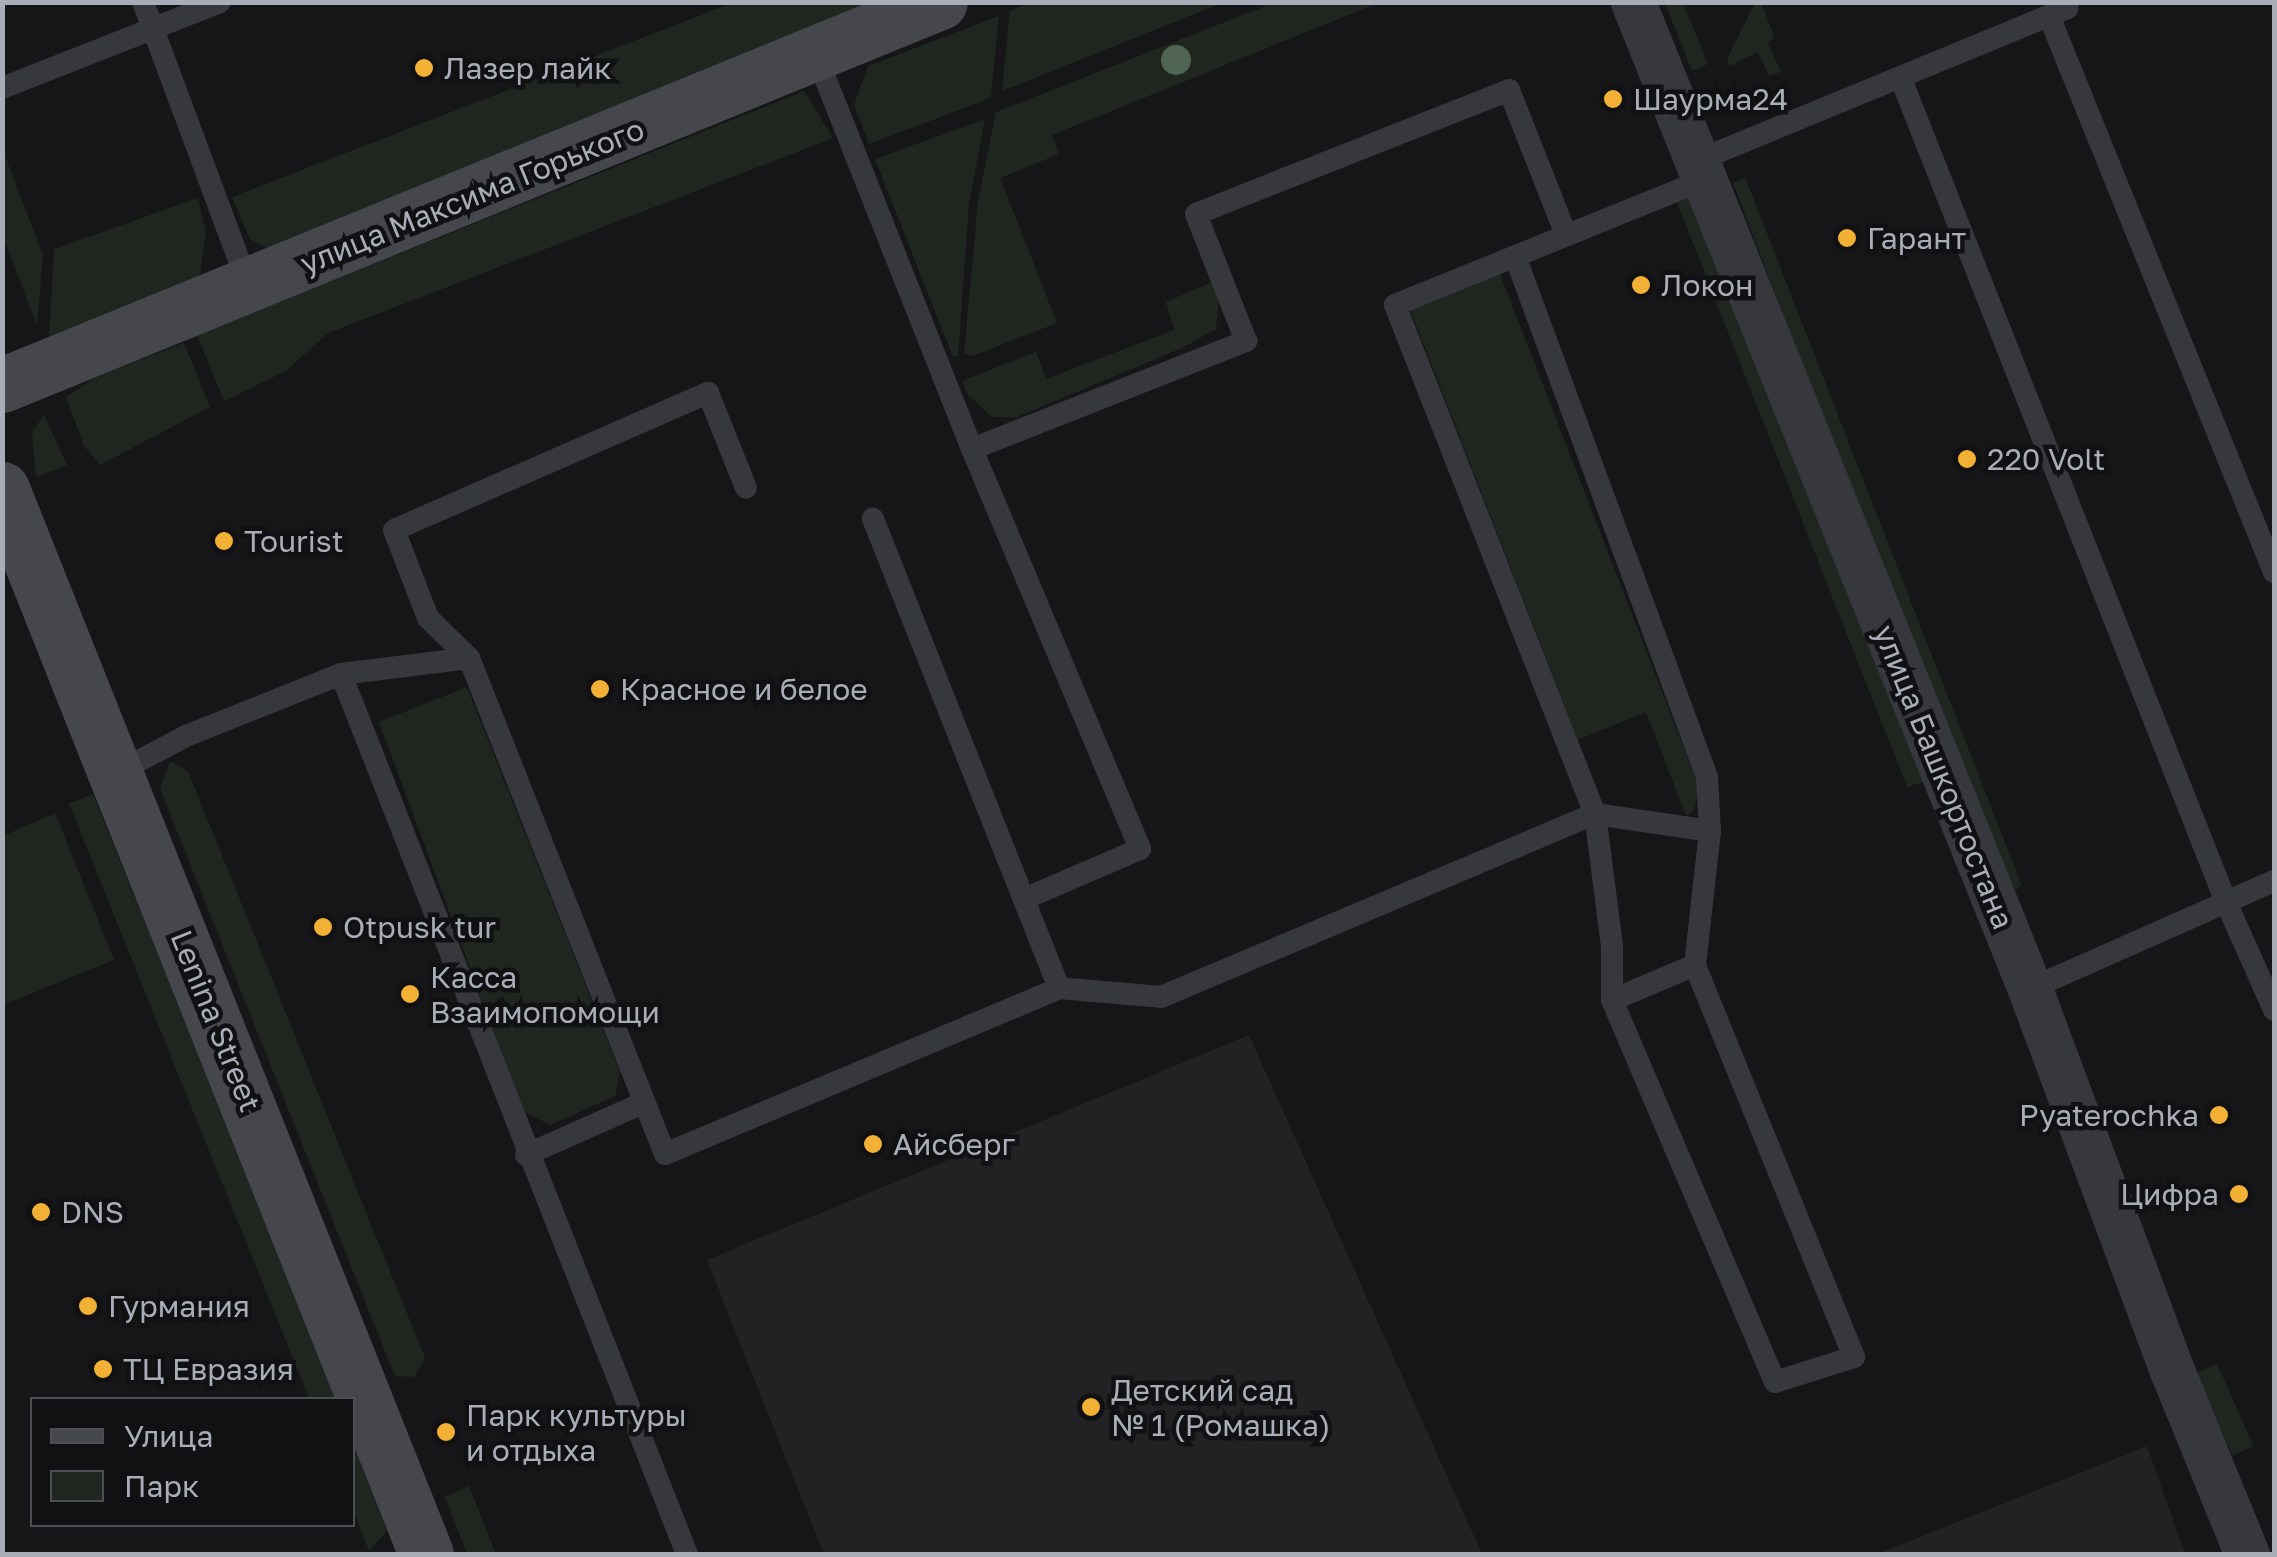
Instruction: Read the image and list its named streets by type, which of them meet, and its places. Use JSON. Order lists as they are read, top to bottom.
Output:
{
  "streets": {
    "street": ["улица Максима Горького", "улица Башкортостана", "Lenina Street"]
  },
  "places": [
    "Лазер лайк",
    "Шаурма24",
    "Гарант",
    "Локон",
    "220 Volt",
    "Tourist",
    "Красное и белое",
    "Otpusk tur",
    "Касса Взаимопомощи",
    "Pyaterochka",
    "Айсберг",
    "Цифра",
    "DNS",
    "Гурмания",
    "ТЦ Евразия",
    "Детский сад № 1 (Ромашка)",
    "Парк культуры и отдыха"
  ],
  "legend": ["Улица", "Парк"]
}
